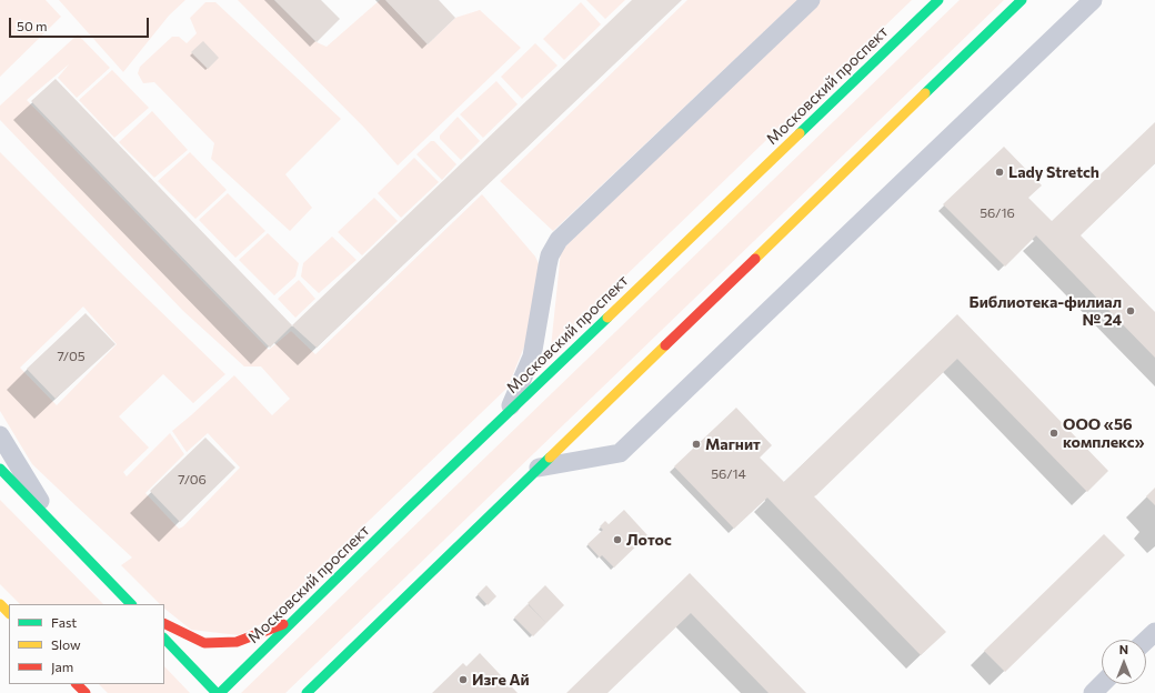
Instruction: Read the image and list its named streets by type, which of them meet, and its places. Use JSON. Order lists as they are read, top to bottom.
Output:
{
  "streets": {
    "main road": ["Московский проспект"]
  },
  "places": [
    "Lady Stretch",
    "Библиотека-филиал № 24",
    "ООО «56 комплекс»",
    "Магнит",
    "Лотос",
    "Изге Ай"
  ],
  "house_numbers": [
    "56/16",
    "7/05",
    "56/14",
    "7/06"
  ],
  "legend": ["Fast", "Slow", "Jam"],
  "scale_bar": "50 m",
  "north": "top"
}
